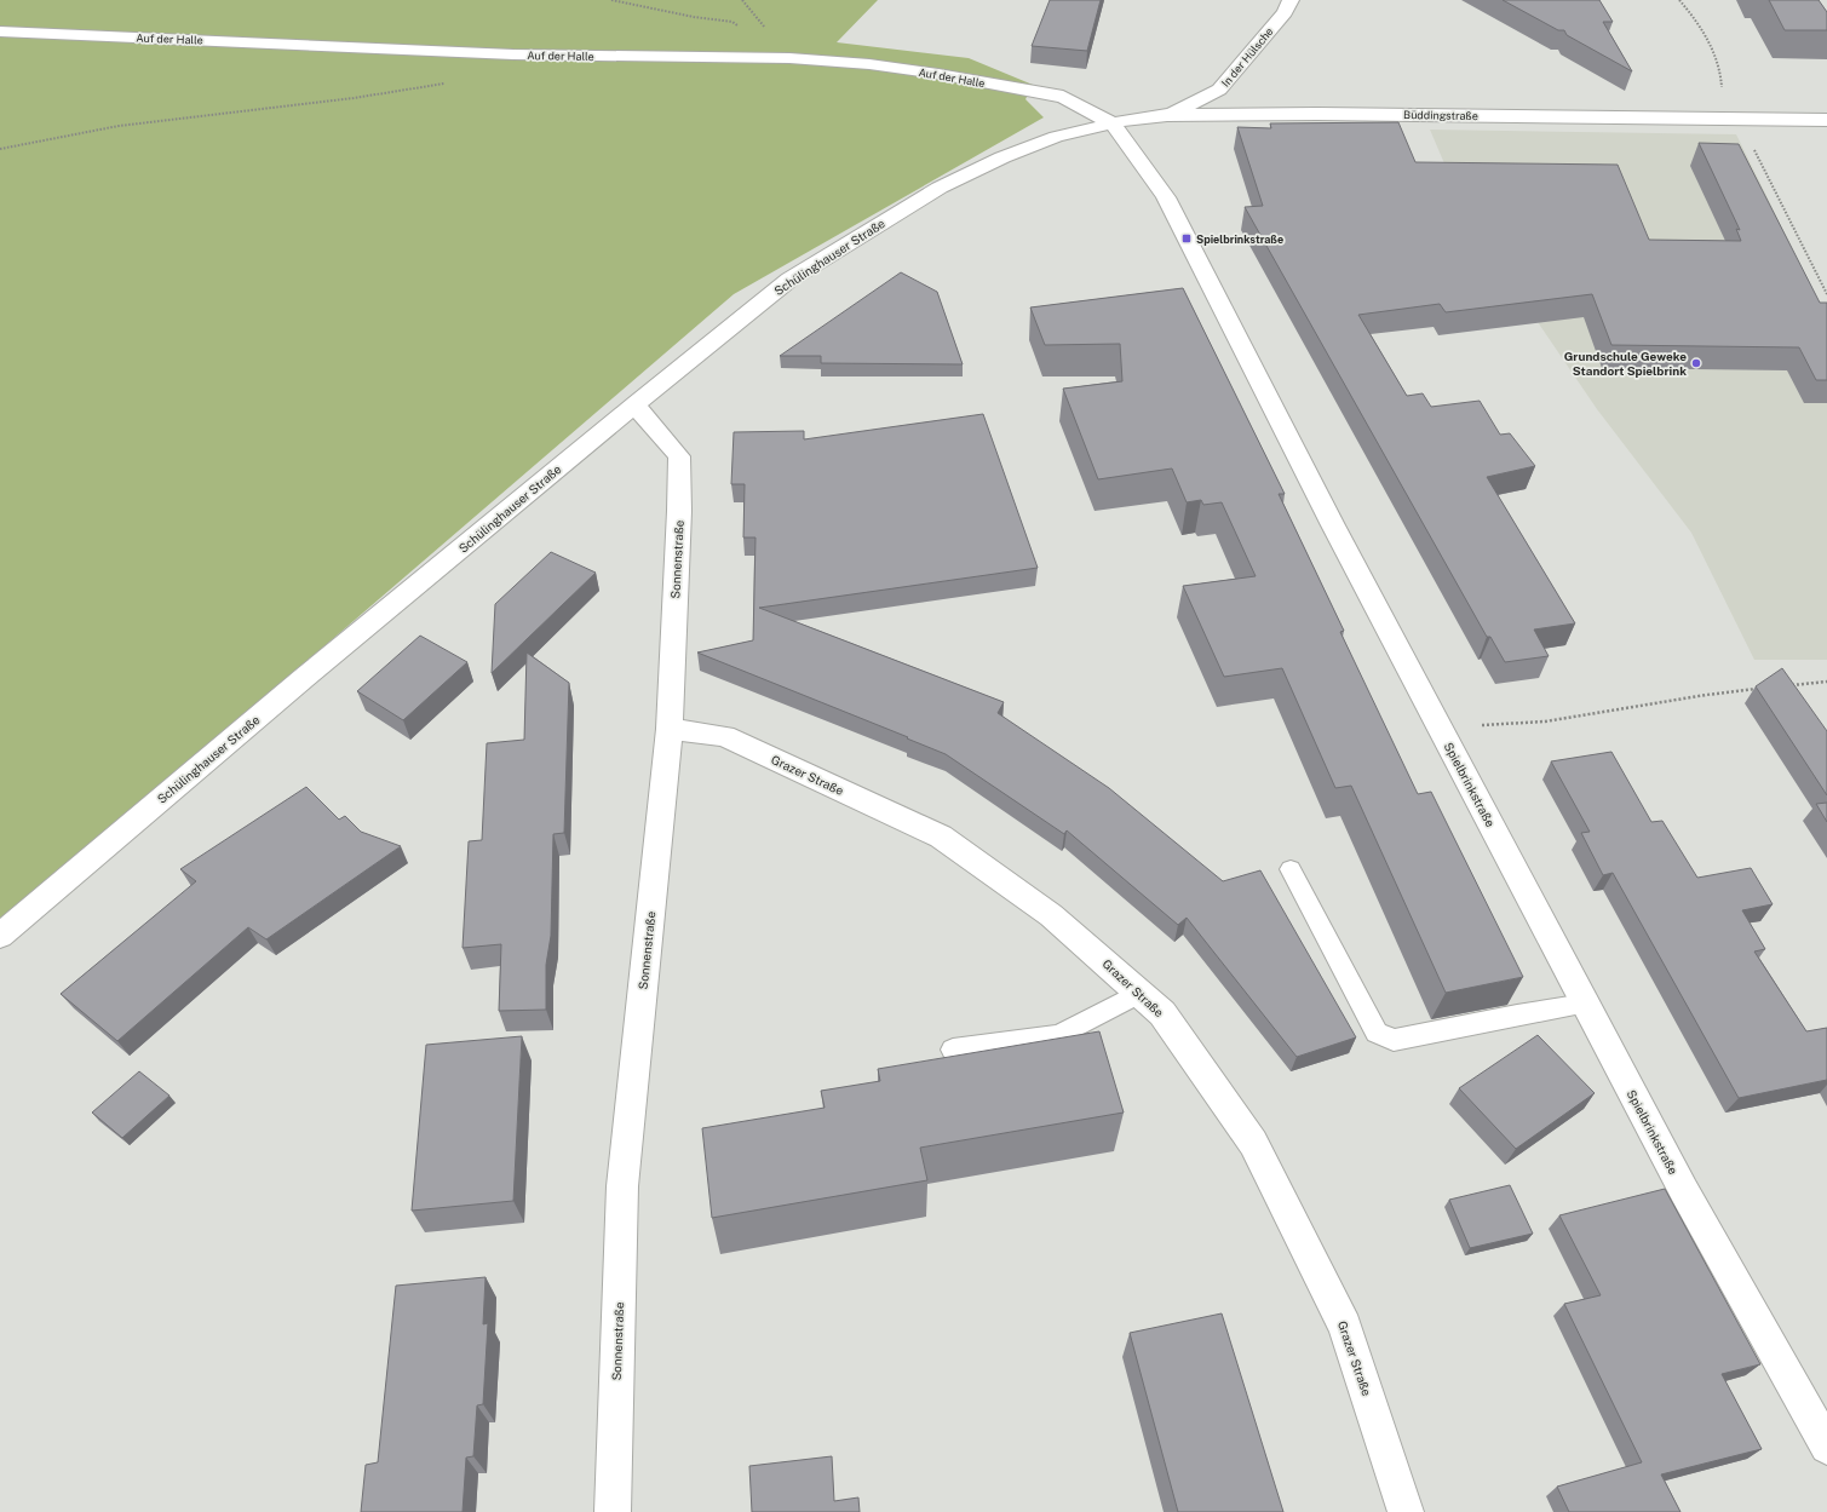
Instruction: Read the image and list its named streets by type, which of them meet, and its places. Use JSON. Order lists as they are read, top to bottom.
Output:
{
  "streets": {
    "street": [
      "Auf der Halle",
      "In der Hülsche",
      "Büddingstraße",
      "Schülinghauser Straße",
      "Sonnenstraße",
      "Grazer Straße",
      "Spielbrinkstraße"
    ]
  },
  "crossings": [
    ["Auf der Halle", "Büddingstraße"],
    ["Auf der Halle", "Spielbrinkstraße"],
    ["In der Hülsche", "Büddingstraße"],
    ["Büddingstraße", "Schülinghauser Straße"],
    ["Büddingstraße", "Spielbrinkstraße"],
    ["Schülinghauser Straße", "Sonnenstraße"],
    ["Sonnenstraße", "Grazer Straße"]
  ],
  "places": {
    "transit": ["Spielbrinkstraße"],
    "other": ["Grundschule Geweke Standort Spielbrink"]
  }
}
